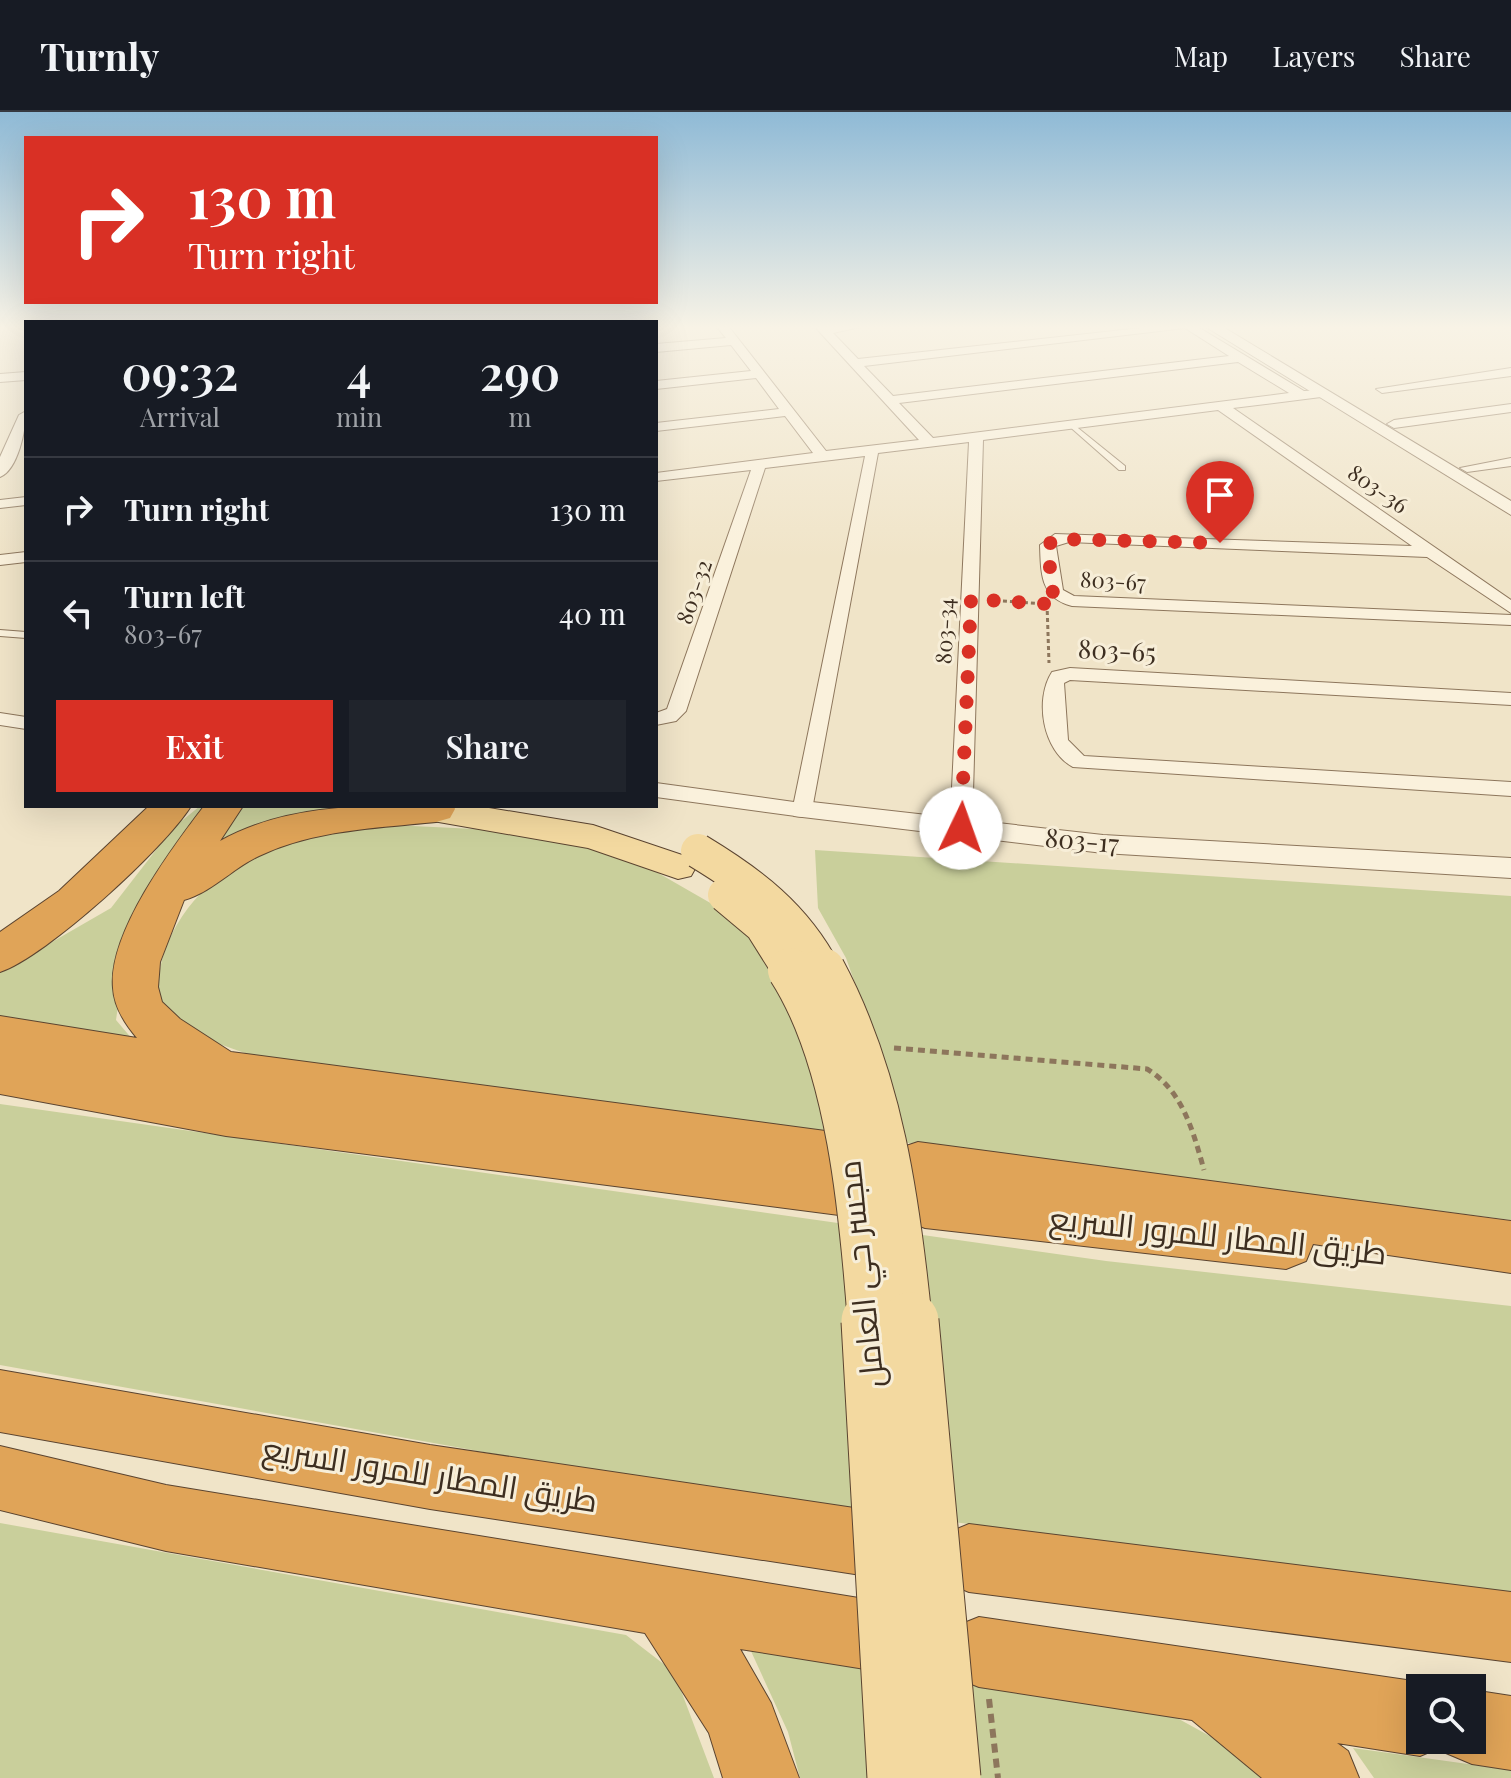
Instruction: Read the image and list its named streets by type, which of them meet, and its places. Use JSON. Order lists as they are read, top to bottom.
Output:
{
  "streets": {
    "highway": ["طريق المطار للمرور السريع"],
    "main road": ["مجسر حي العامل"],
    "street": [
      "803-36",
      "803-67",
      "803-32",
      "803-34",
      "803-65",
      "803-17"
    ]
  },
  "crossings": [
    ["803-36", "803-67"],
    ["803-34", "803-17"]
  ],
  "page": {
    "header": "Turnly",
    "nav": ["Map", "Layers", "Share"],
    "turn": ["130 m", "Turn right"],
    "eta": [
      "09:32",
      "Arrival",
      "4",
      "min",
      "290",
      "m"
    ],
    "list": [
      {
        "name": "Turn right",
        "value": "130 m"
      },
      {
        "name": "Turn left",
        "note": "803-67",
        "value": "40 m"
      }
    ],
    "buttons": ["Exit", "Share"]
  }
}
